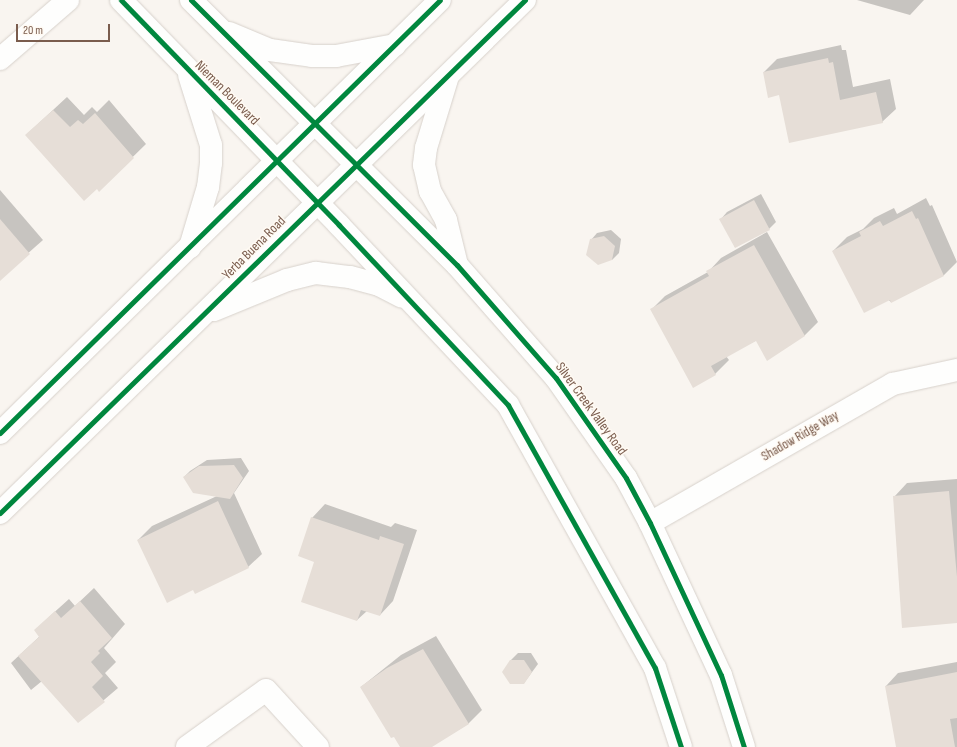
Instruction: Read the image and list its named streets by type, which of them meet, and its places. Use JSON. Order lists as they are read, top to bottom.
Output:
{
  "streets": {
    "main road": [
      "Nieman Boulevard",
      "Yerba Buena Road",
      "Silver Creek Valley Road",
      "Shadow Ridge Way"
    ]
  },
  "crossings": [
    ["Nieman Boulevard", "Yerba Buena Road"],
    ["Yerba Buena Road", "Silver Creek Valley Road"],
    ["Silver Creek Valley Road", "Shadow Ridge Way"]
  ],
  "scale_bar": "20 m"
}
